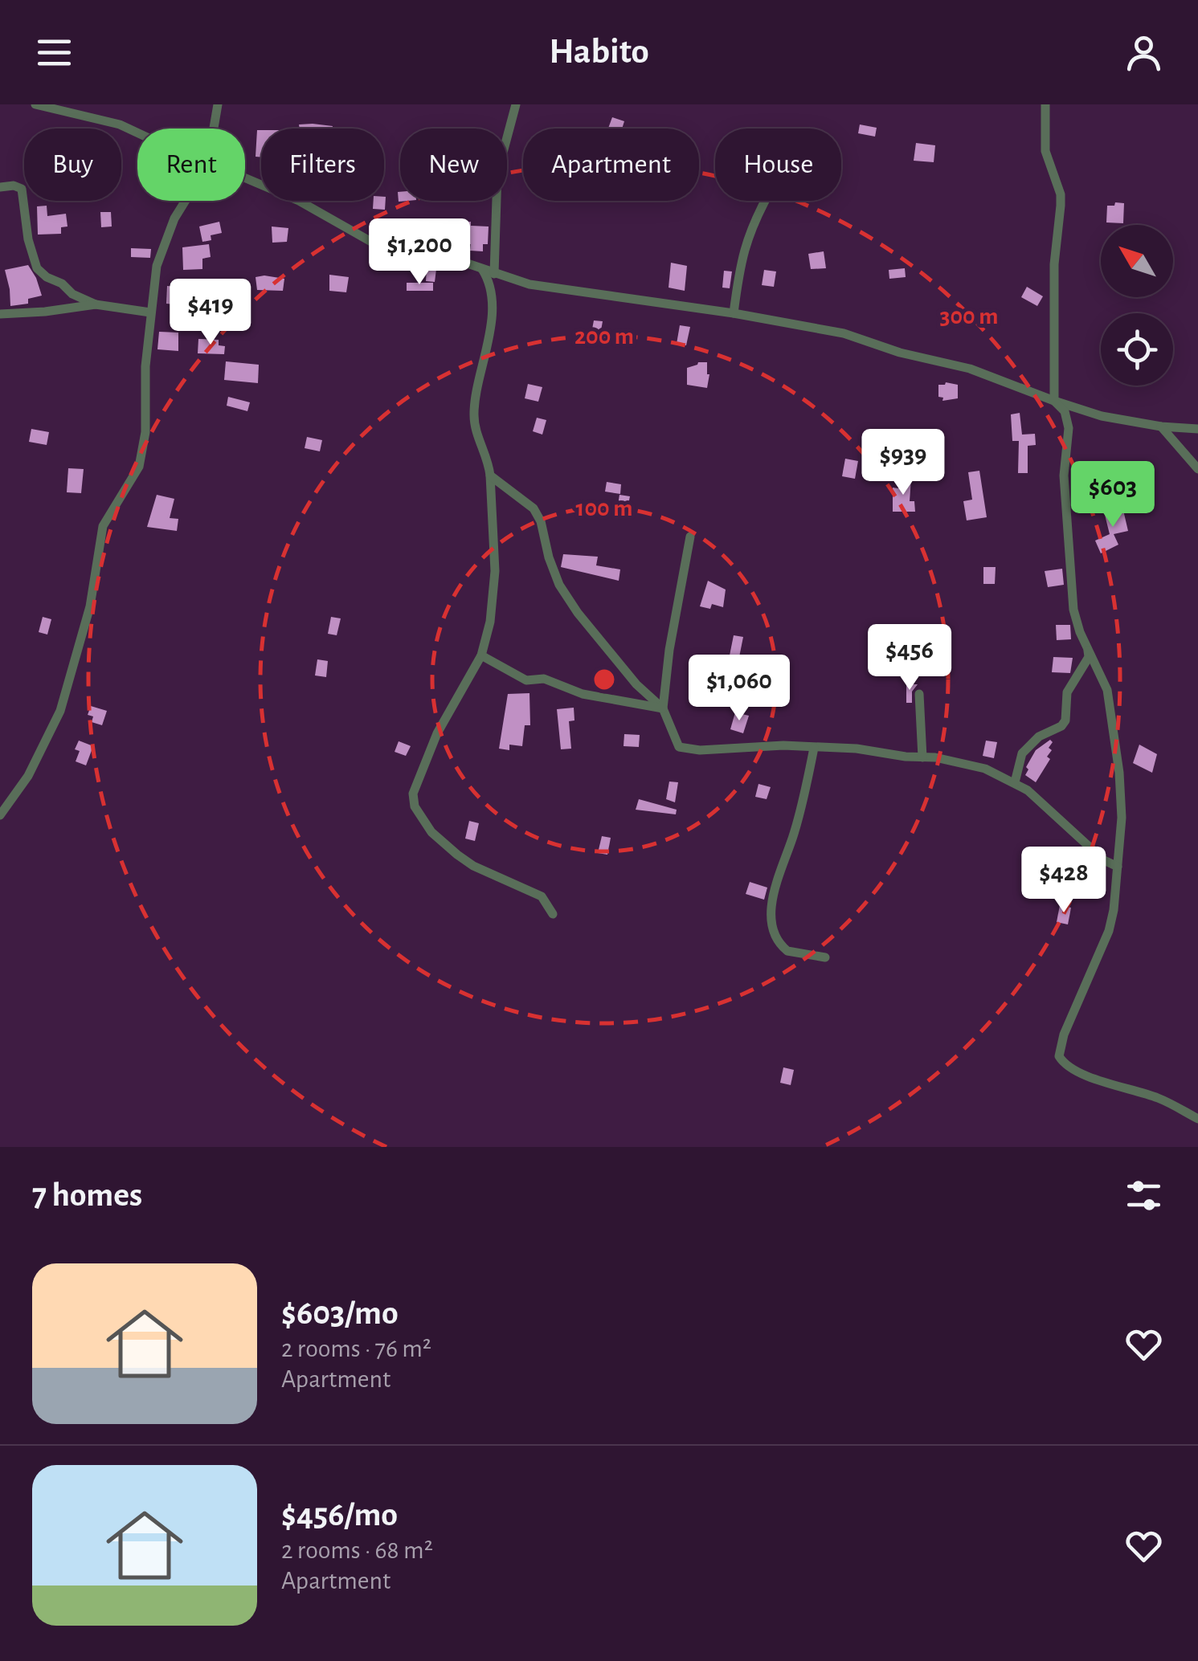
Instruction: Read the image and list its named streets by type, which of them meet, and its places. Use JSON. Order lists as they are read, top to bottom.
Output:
{
  "north": "top left",
  "page": {
    "header": "Habito",
    "chip": [
      "Buy",
      "Rent",
      "Filters",
      "New",
      "Apartment",
      "House"
    ],
    "price": [
      "$1,200",
      "$419",
      "$939",
      "$603",
      "$456",
      "$1,060",
      "$428"
    ],
    "heading": "7 homes",
    "list": [
      {
        "name": "$603/mo",
        "note": "2 rooms · 76 m² · Apartment"
      },
      {
        "name": "$456/mo",
        "note": "2 rooms · 68 m² · Apartment"
      }
    ]
  },
  "rings": ["300 m", "200 m", "100 m"]
}
